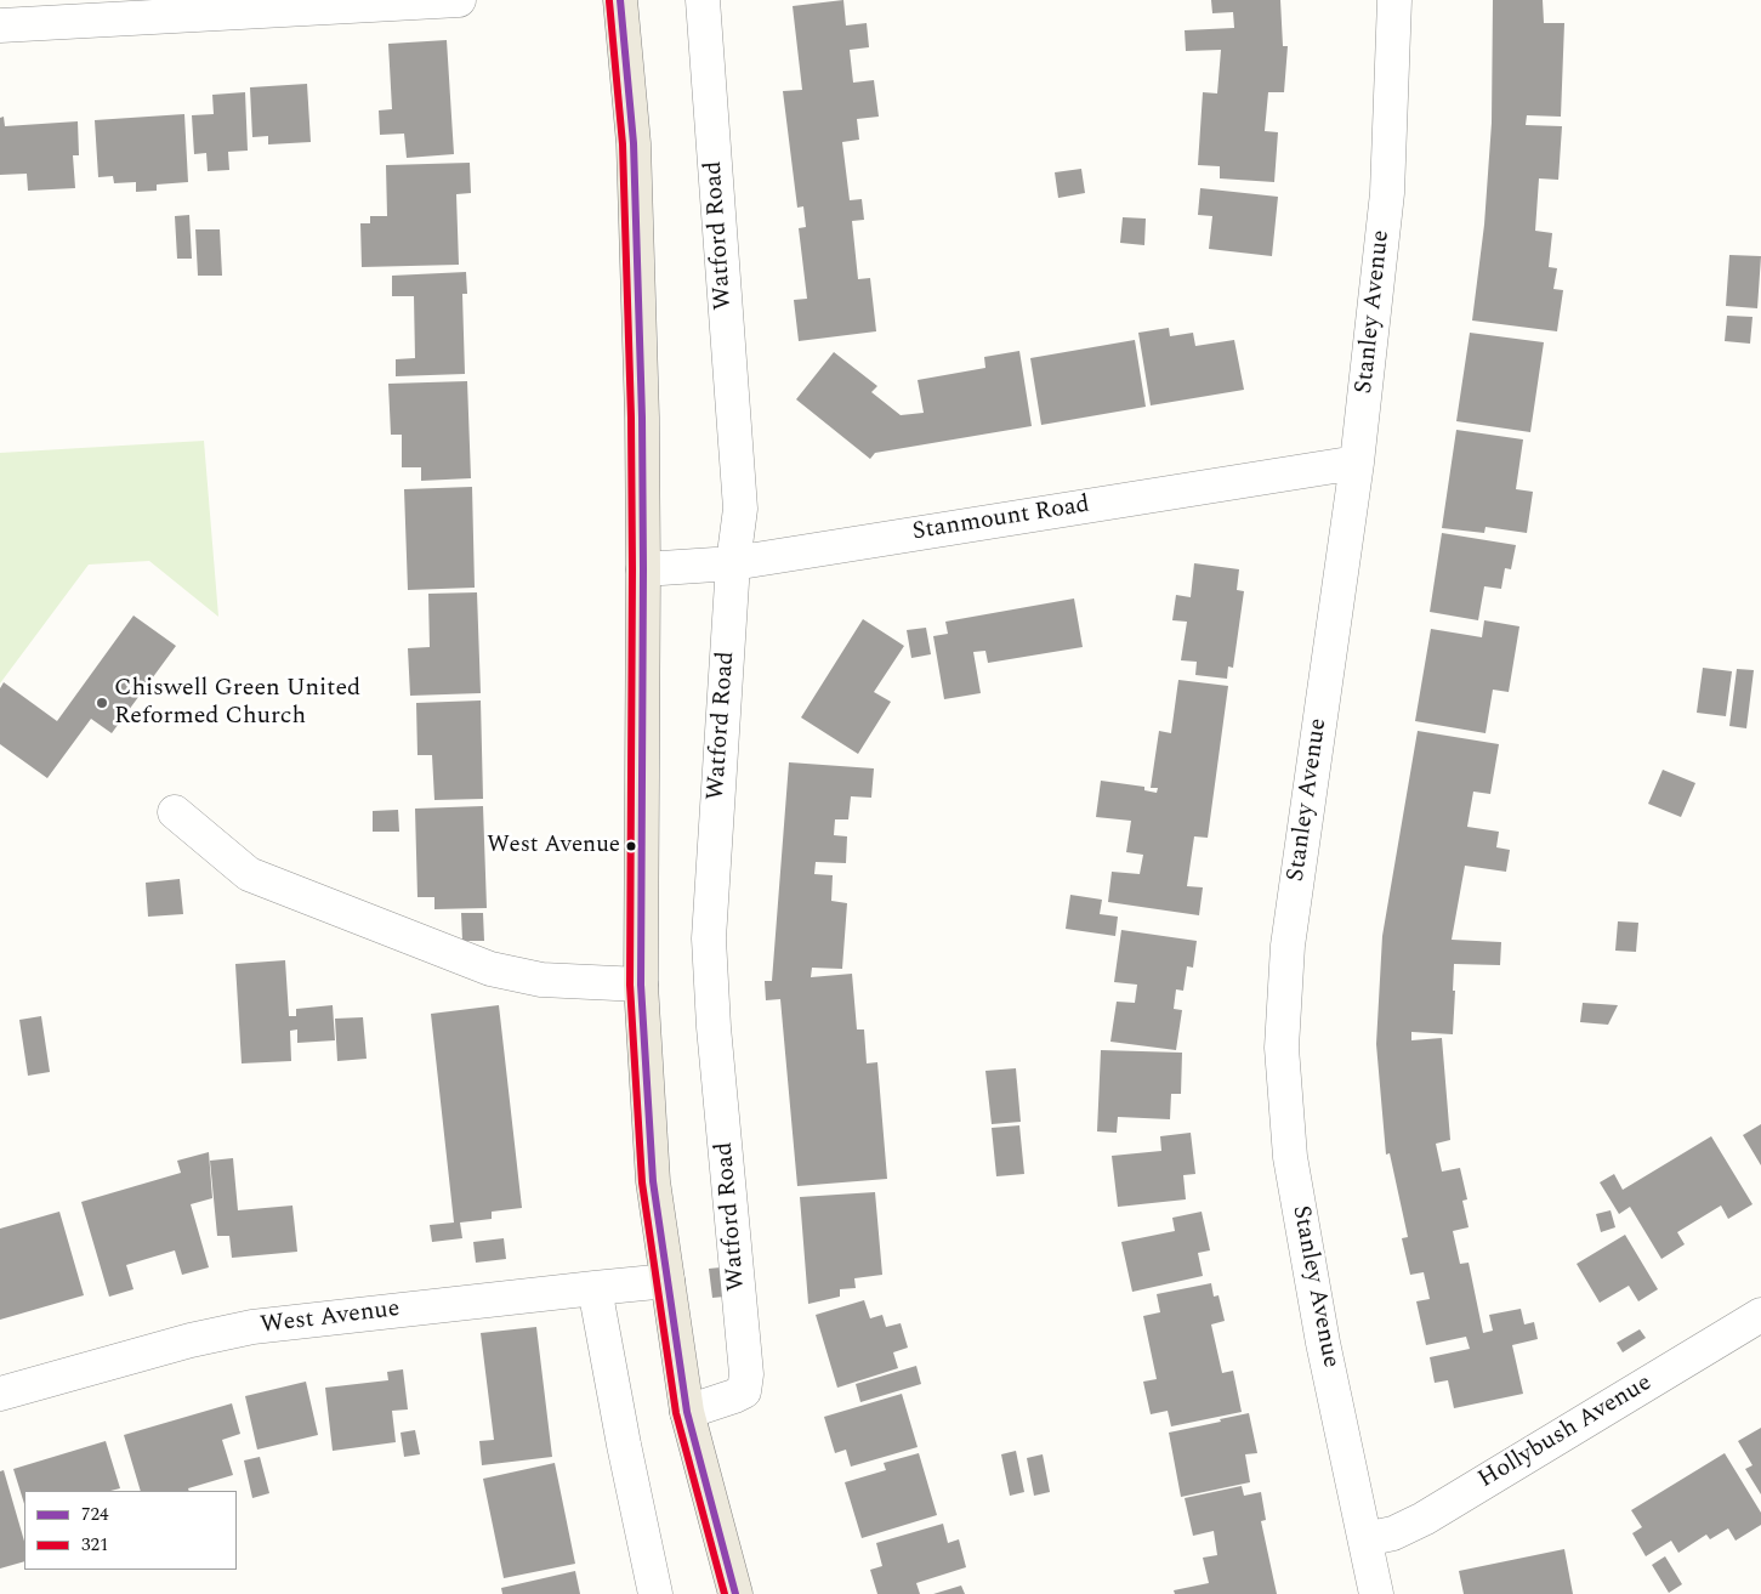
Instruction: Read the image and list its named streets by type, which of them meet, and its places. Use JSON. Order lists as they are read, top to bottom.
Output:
{
  "streets": {
    "street": [
      "Watford Road",
      "Stanley Avenue",
      "Stanmount Road",
      "West Avenue",
      "Hollybush Avenue"
    ]
  },
  "crossings": [
    ["Watford Road", "Stanmount Road"],
    ["Stanley Avenue", "Stanmount Road"],
    ["Stanley Avenue", "Hollybush Avenue"]
  ],
  "places": ["Chiswell Green United Reformed Church", "West Avenue"],
  "lines": ["transit line 724", "transit line 321"],
  "legend": ["724", "321"]
}
